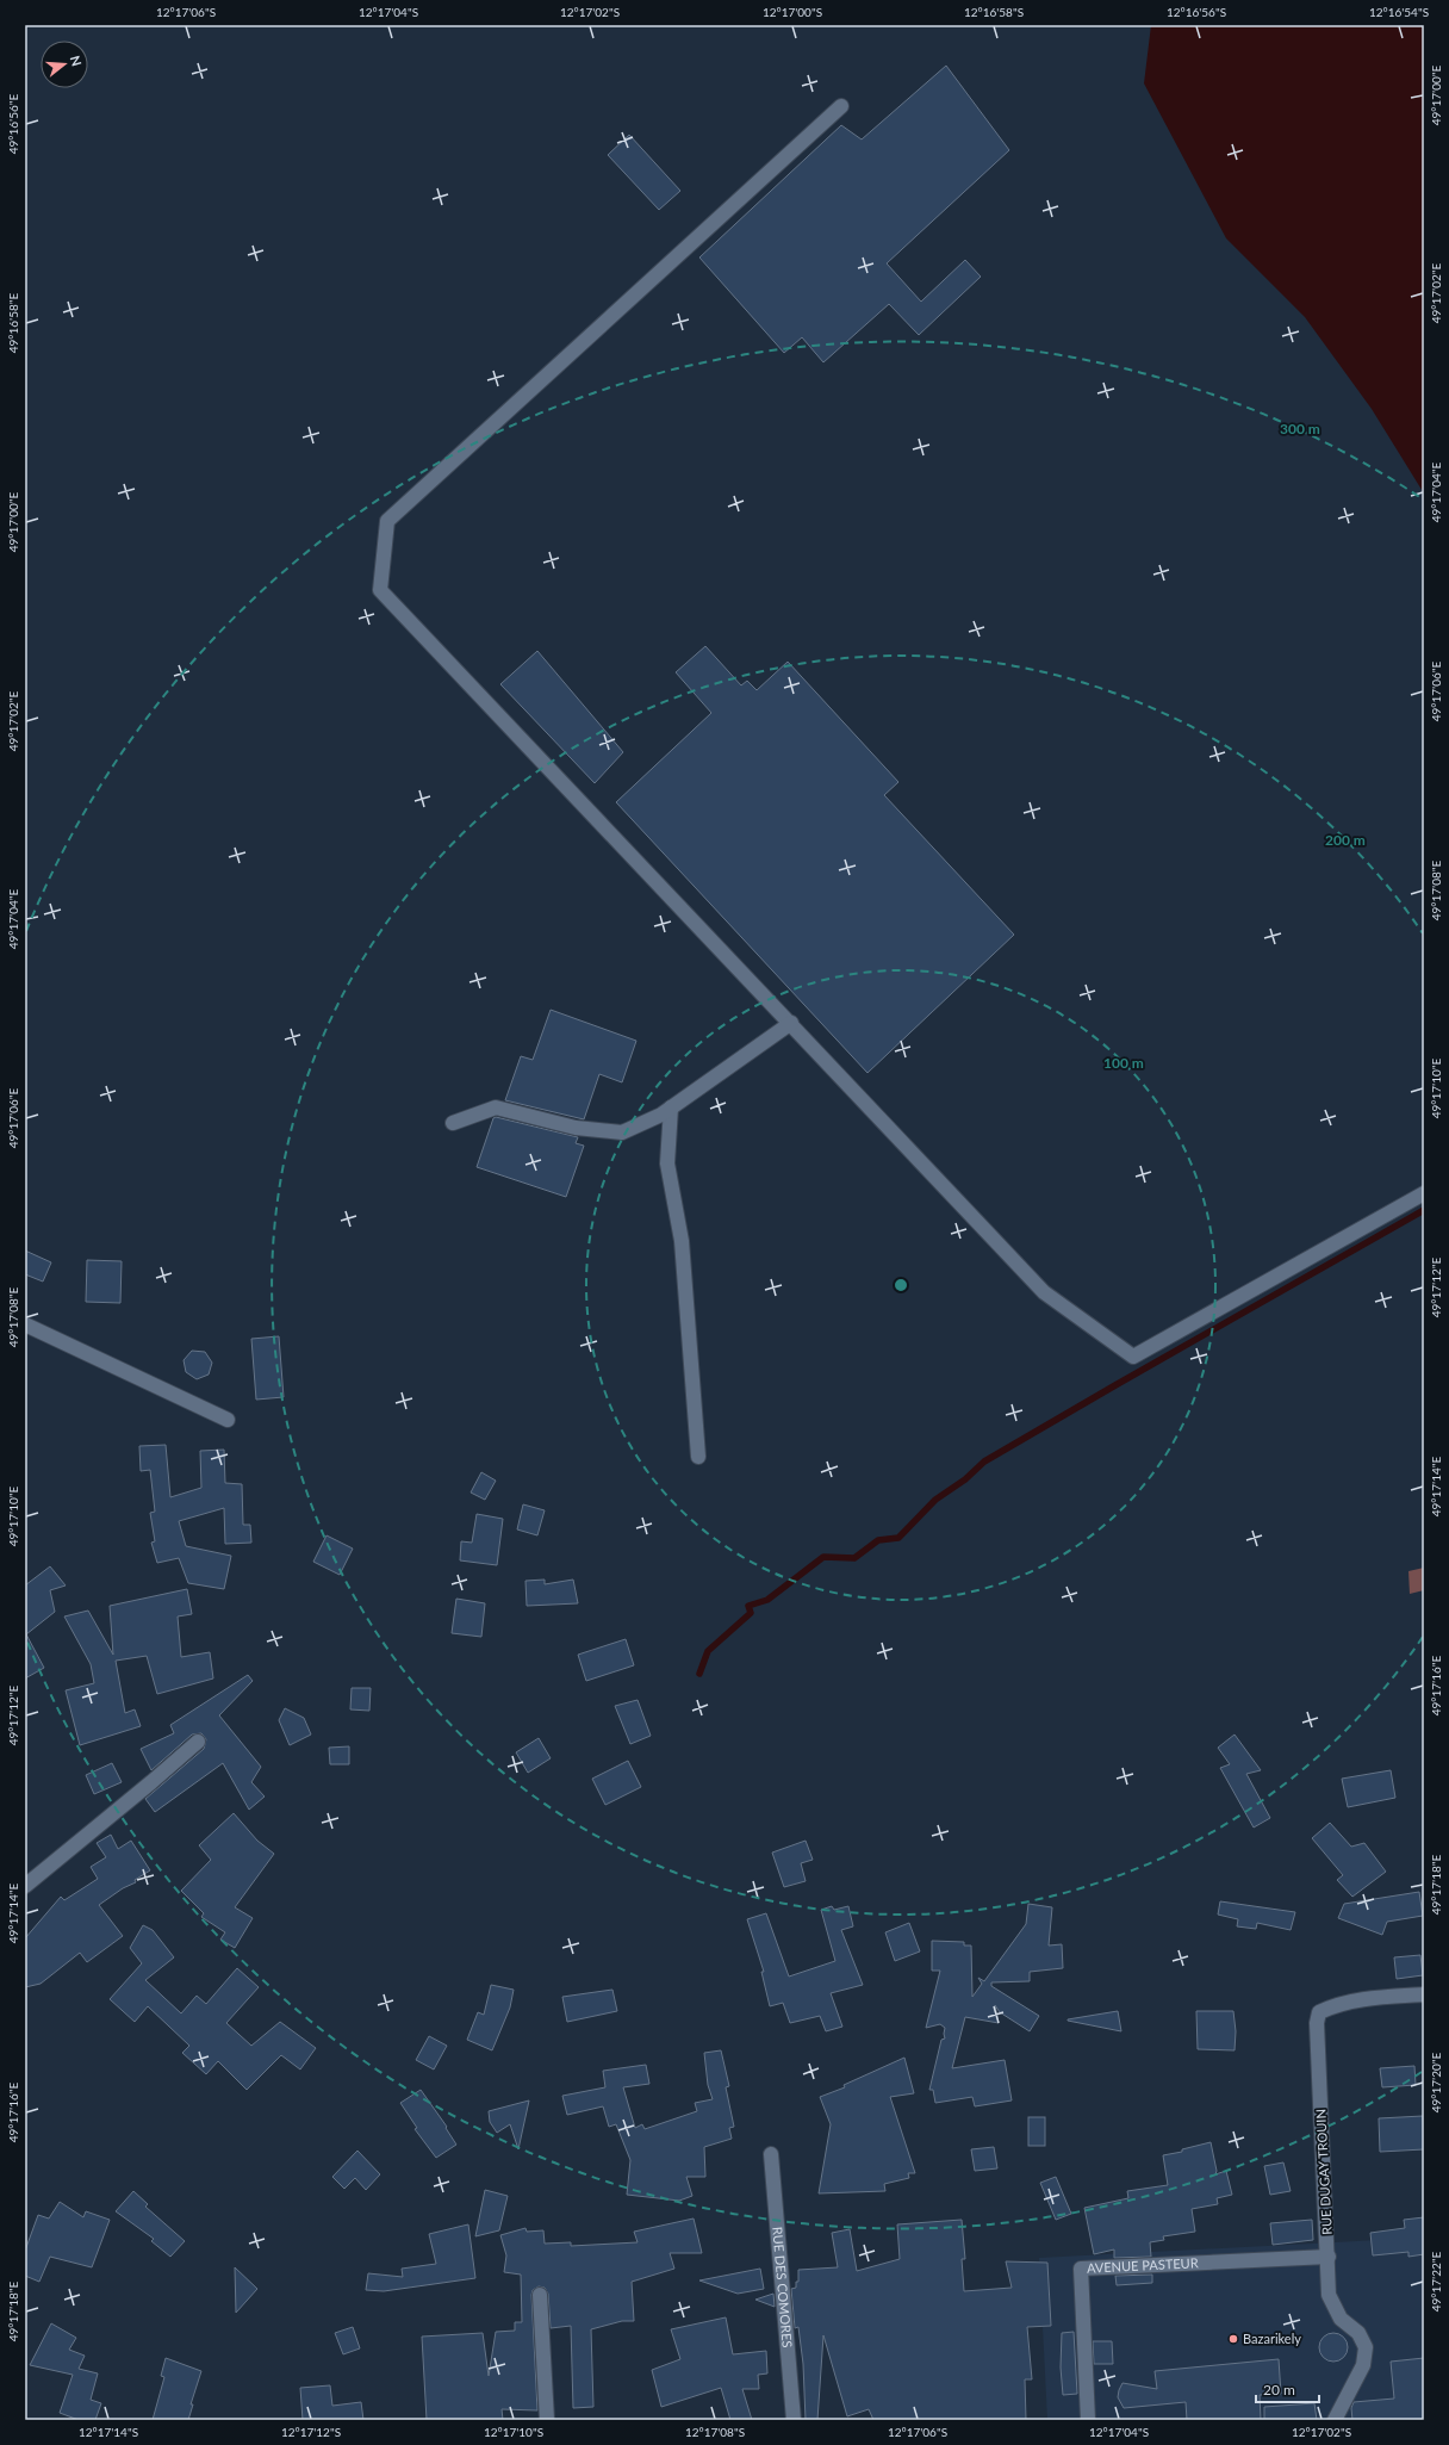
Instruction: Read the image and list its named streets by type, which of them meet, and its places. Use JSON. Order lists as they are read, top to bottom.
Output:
{
  "streets": {
    "street": ["RUE DUGAY TROUIN", "AVENUE PASTEUR", "RUE DES COMORES"]
  },
  "crossings": [
    ["RUE DUGAY TROUIN", "AVENUE PASTEUR"]
  ],
  "places": ["Bazarikely"],
  "scale_bar": "20 m",
  "north": "right",
  "coordinates": [
    "12°17'06\"S",
    "12°17'04\"S",
    "12°17'02\"S",
    "12°17'00\"S",
    "12°16'58\"S",
    "12°16'56\"S",
    "12°16'54\"S",
    "49°17'00\"E",
    "49°16'56\"E",
    "49°17'02\"E",
    "49°16'58\"E",
    "49°17'04\"E",
    "49°17'06\"E",
    "49°17'08\"E",
    "49°17'10\"E",
    "49°17'12\"E",
    "49°17'14\"E",
    "49°17'16\"E",
    "49°17'18\"E",
    "49°17'20\"E",
    "49°17'22\"E",
    "12°17'14\"S",
    "12°17'12\"S",
    "12°17'10\"S",
    "12°17'08\"S"
  ],
  "rings": ["300 m", "200 m", "100 m"]
}
